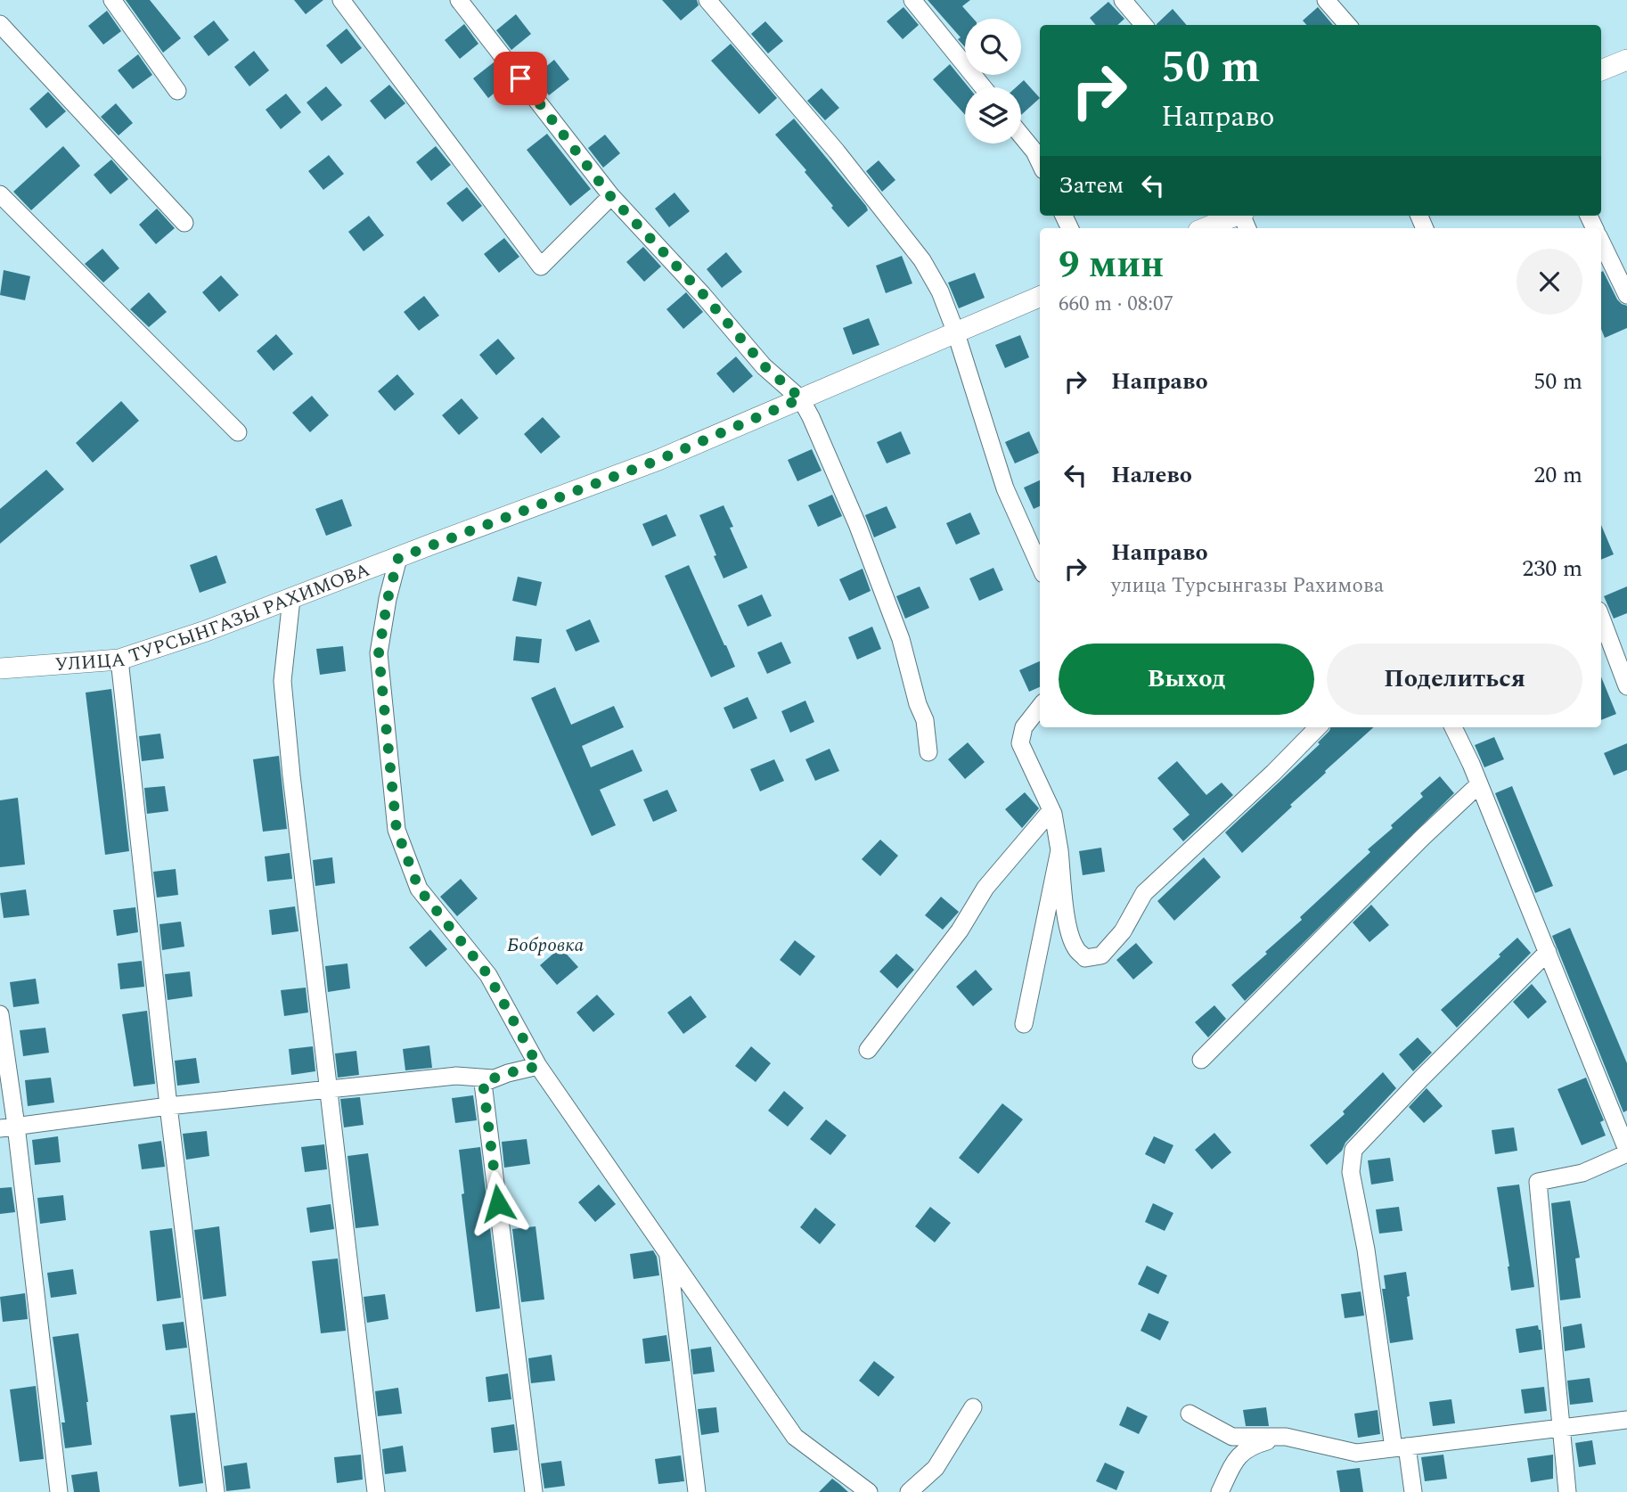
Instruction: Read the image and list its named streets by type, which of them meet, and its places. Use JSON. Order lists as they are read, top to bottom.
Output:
{
  "streets": {
    "street": ["УЛИЦА ТУРСЫНГАЗЫ РАХИМОВА"]
  },
  "parks": ["Бобровка"],
  "page": {
    "turn": ["50 m", "Направо"],
    "then": "Затем",
    "heading": ["9 мин", "660 m · 08:07"],
    "list": [
      {
        "name": "Направо",
        "value": "50 m"
      },
      {
        "name": "Налево",
        "value": "20 m"
      },
      {
        "name": "Направо",
        "note": "улица Турсынгазы Рахимова",
        "value": "230 m"
      }
    ],
    "buttons": ["Выход", "Поделиться"]
  }
}
